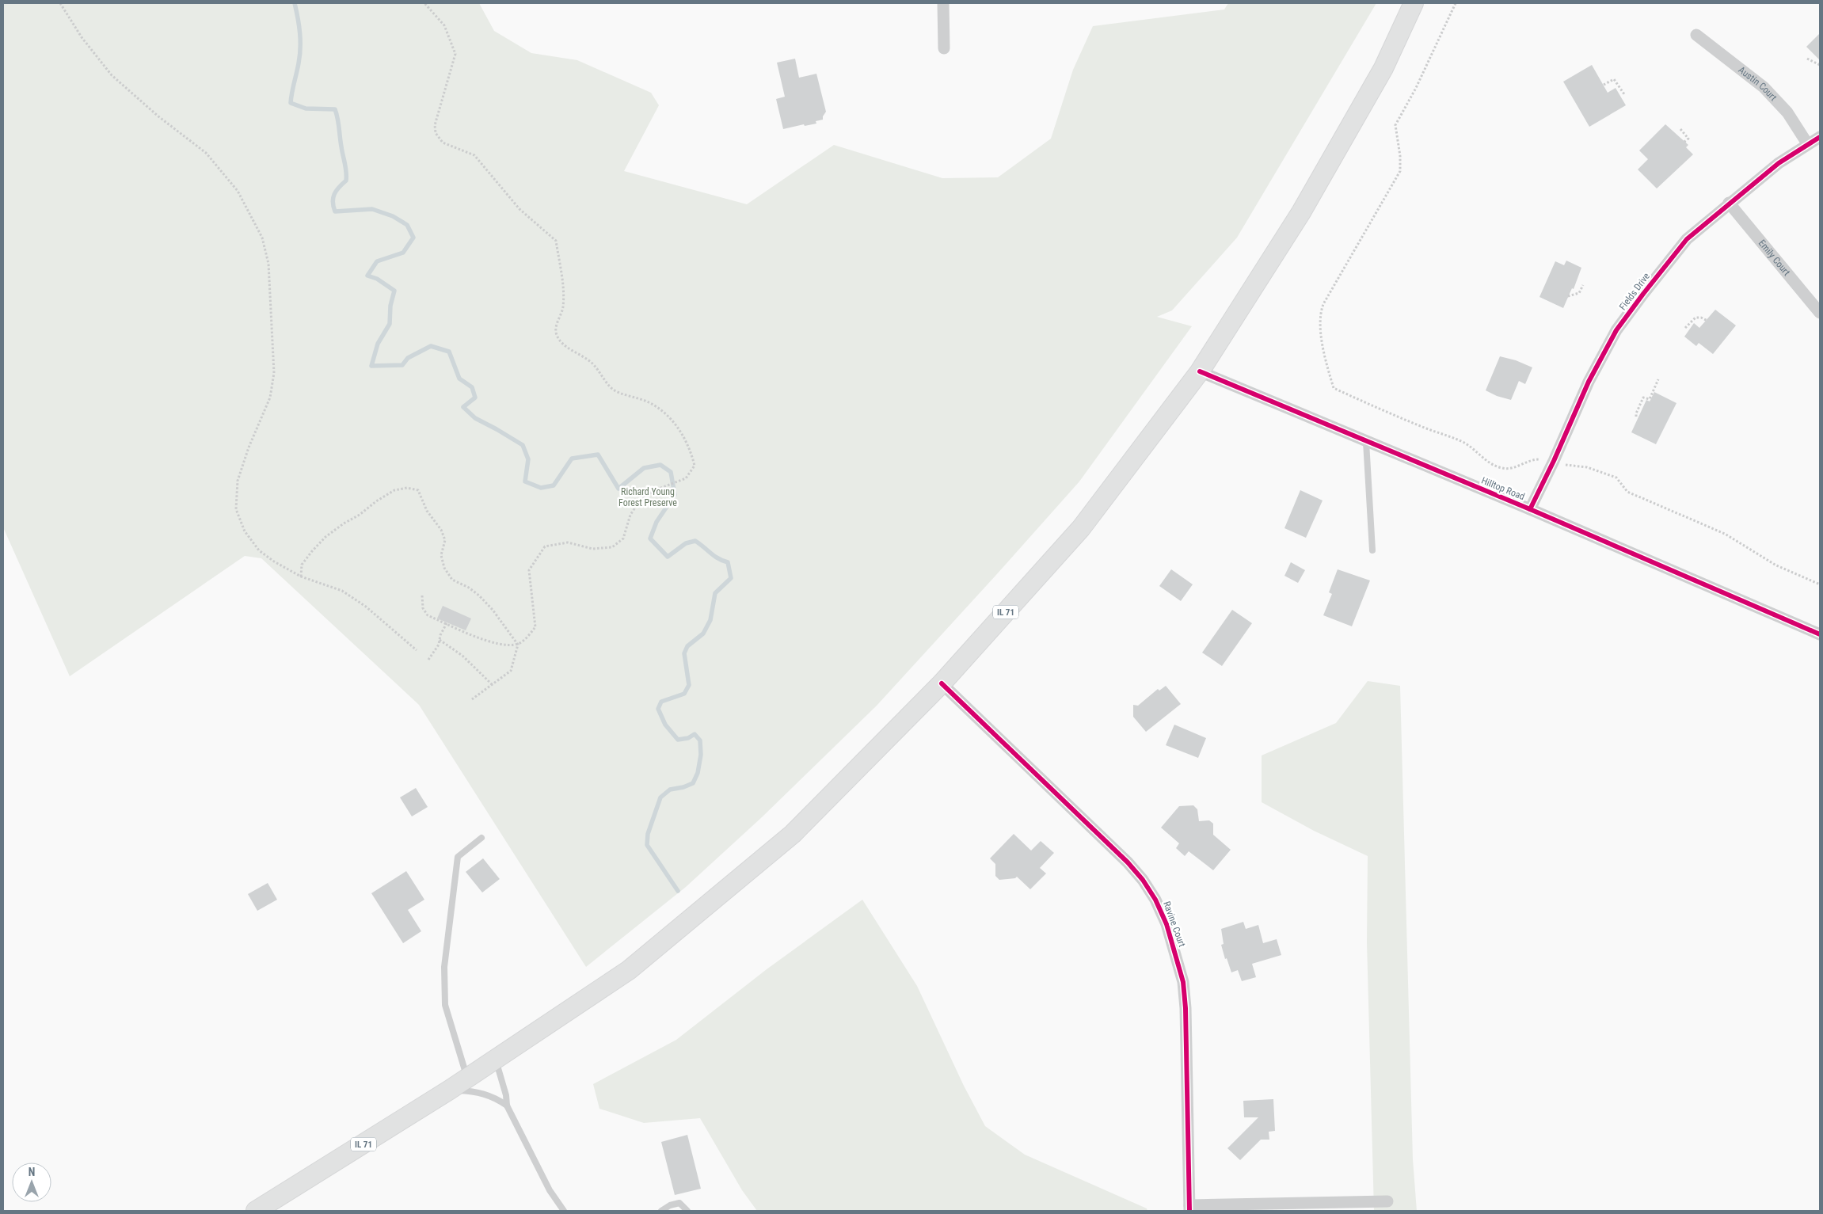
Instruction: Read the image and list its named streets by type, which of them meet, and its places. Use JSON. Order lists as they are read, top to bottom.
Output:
{
  "streets": {
    "main road": ["IL 71"],
    "street": [
      "Austin Court",
      "Emily Court",
      "Fields Drive",
      "Hilltop Road",
      "Ravine Court"
    ]
  },
  "crossings": [
    ["Austin Court", "Fields Drive"],
    ["Emily Court", "Fields Drive"],
    ["Fields Drive", "Hilltop Road"],
    ["Hilltop Road", "IL 71"],
    ["IL 71", "Ravine Court"]
  ],
  "parks": ["Richard Young Forest Preserve"],
  "north": "top"
}
